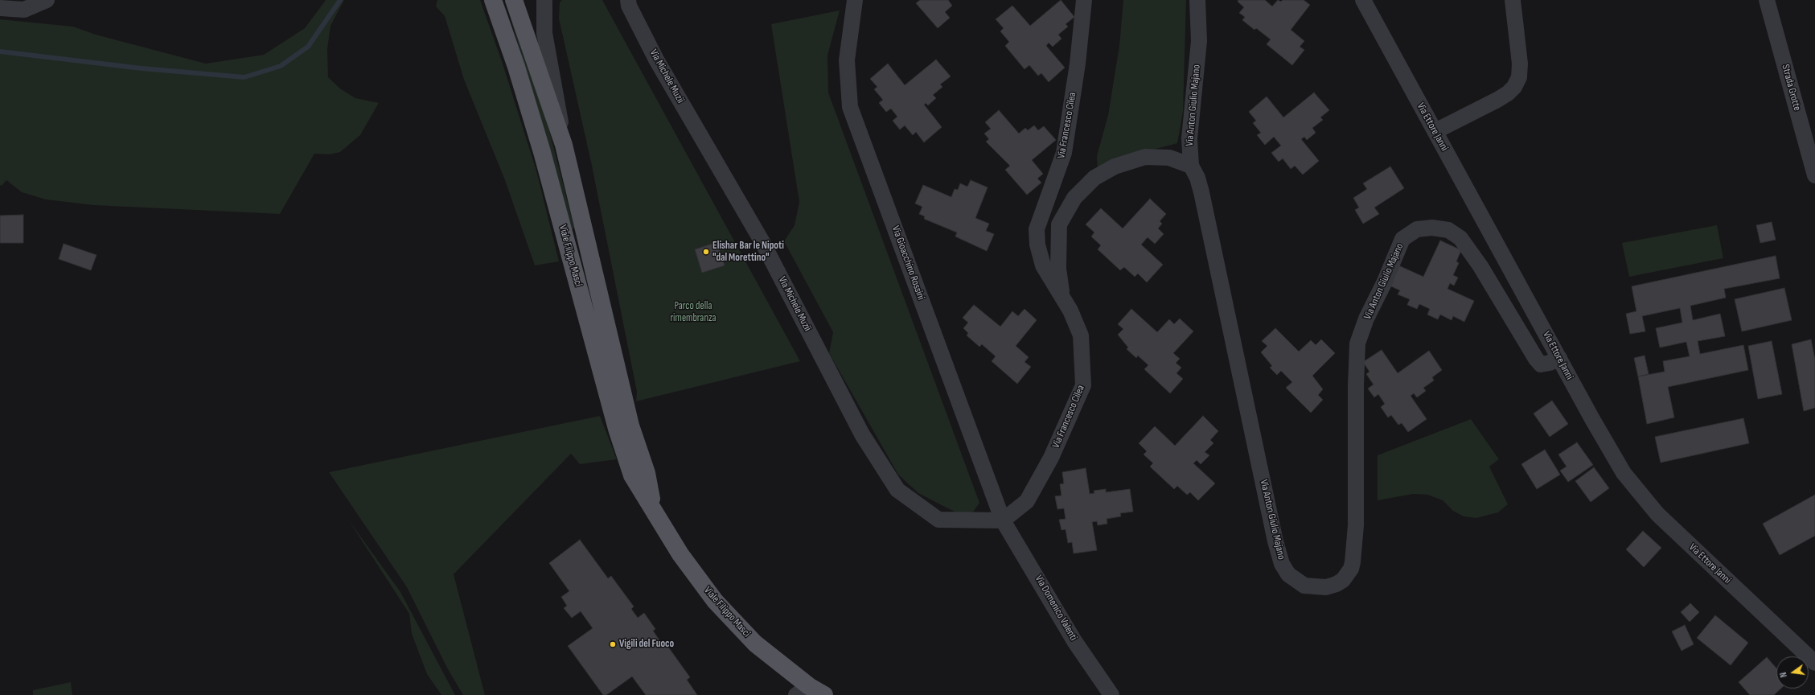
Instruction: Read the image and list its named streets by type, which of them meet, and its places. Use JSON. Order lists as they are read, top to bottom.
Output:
{
  "streets": {
    "main road": ["Viale Filippo Masci"],
    "street": [
      "Via Michele Muzii",
      "Strada Grotte",
      "Via Anton Giulio Majano",
      "Via Francesco Cilea",
      "Via Ettore Janni",
      "Via Gioacchino Rossini",
      "Via Domenico Valenti"
    ]
  },
  "crossings": [
    ["Via Michele Muzii", "Via Francesco Cilea"],
    ["Via Michele Muzii", "Via Gioacchino Rossini"],
    ["Via Michele Muzii", "Via Domenico Valenti"],
    ["Via Anton Giulio Majano", "Via Francesco Cilea"],
    ["Via Anton Giulio Majano", "Via Ettore Janni"],
    ["Via Francesco Cilea", "Via Gioacchino Rossini"],
    ["Via Francesco Cilea", "Via Domenico Valenti"],
    ["Via Gioacchino Rossini", "Via Domenico Valenti"]
  ],
  "parks": ["Parco della rimembranza"],
  "places": ["Elishar Bar le Nipoti \"dal Morettino\"", "Vigili del Fuoco"],
  "north": "left"
}
